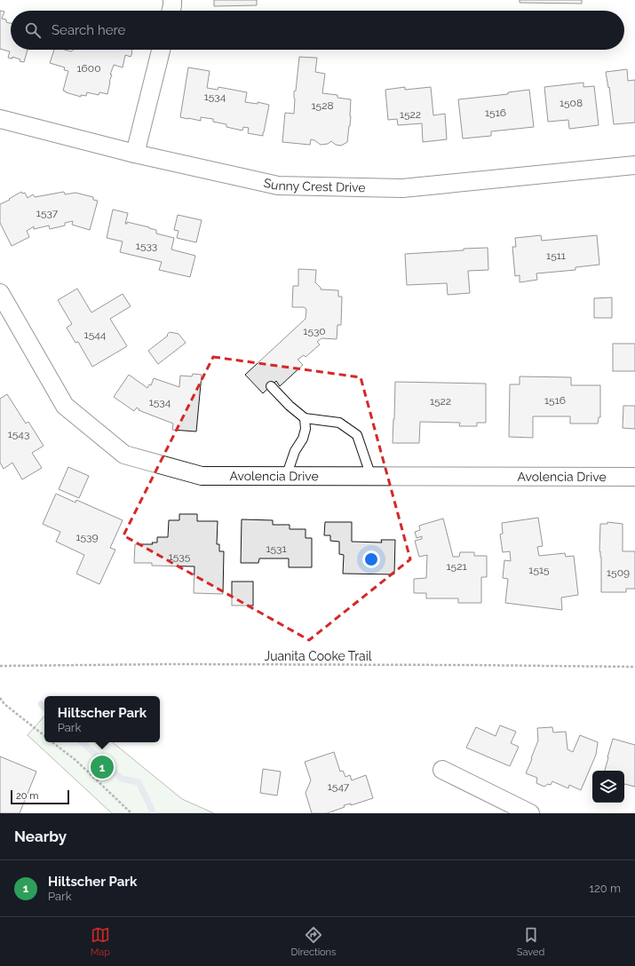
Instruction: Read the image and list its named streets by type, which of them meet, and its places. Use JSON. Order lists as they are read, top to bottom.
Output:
{
  "streets": {
    "street": ["Sunny Crest Drive", "Avolencia Drive"],
    "path": ["Juanita Cooke Trail"]
  },
  "house_numbers": [
    "1600",
    "1534",
    "1508",
    "1528",
    "1516",
    "1522",
    "1537",
    "1533",
    "1511",
    "1530",
    "1544",
    "1516",
    "1522",
    "1534",
    "1543",
    "1539",
    "1531",
    "1535",
    "1521",
    "1515",
    "1509",
    "1547"
  ],
  "scale_bar": "20 m",
  "page": {
    "search": "Search here",
    "popup": ["Hiltscher Park", "Park"],
    "pins": "1",
    "scale": "20 m",
    "heading": "Nearby",
    "list": [
      {
        "mark": "1",
        "name": "Hiltscher Park",
        "note": "Park",
        "value": "120 m"
      }
    ],
    "nav": ["Map", "Directions", "Saved"]
  }
}
